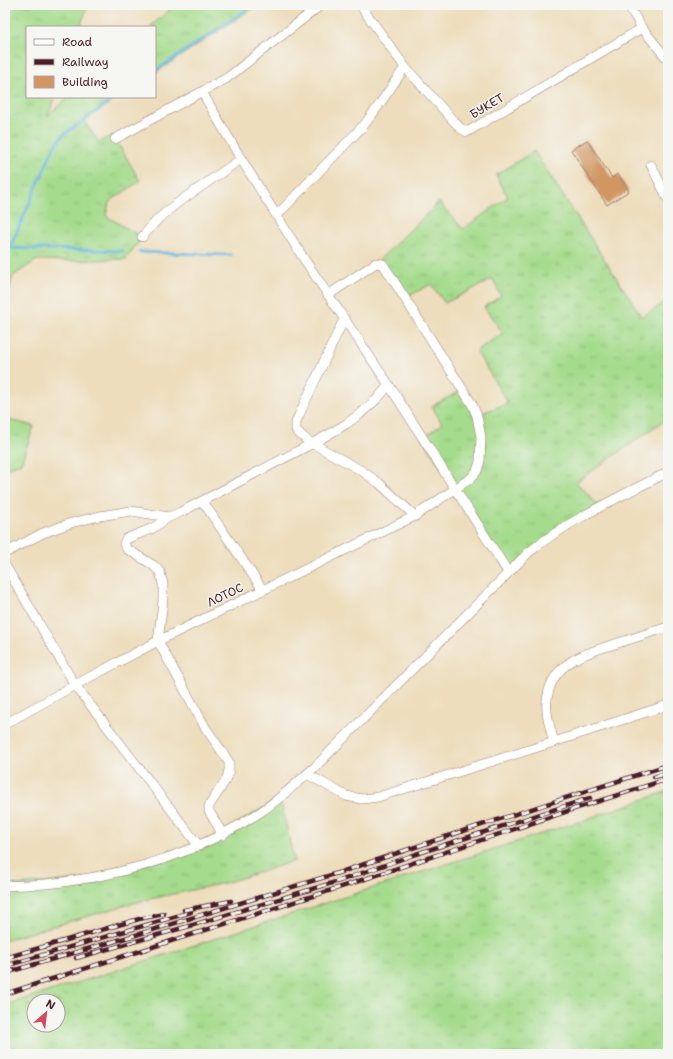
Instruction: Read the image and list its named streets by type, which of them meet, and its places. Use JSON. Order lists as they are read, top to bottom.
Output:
{
  "streets": {
    "street": ["БУКЕТ", "ЛОТОС"]
  },
  "legend": ["Road", "Railway", "Building"],
  "north": "top right"
}
